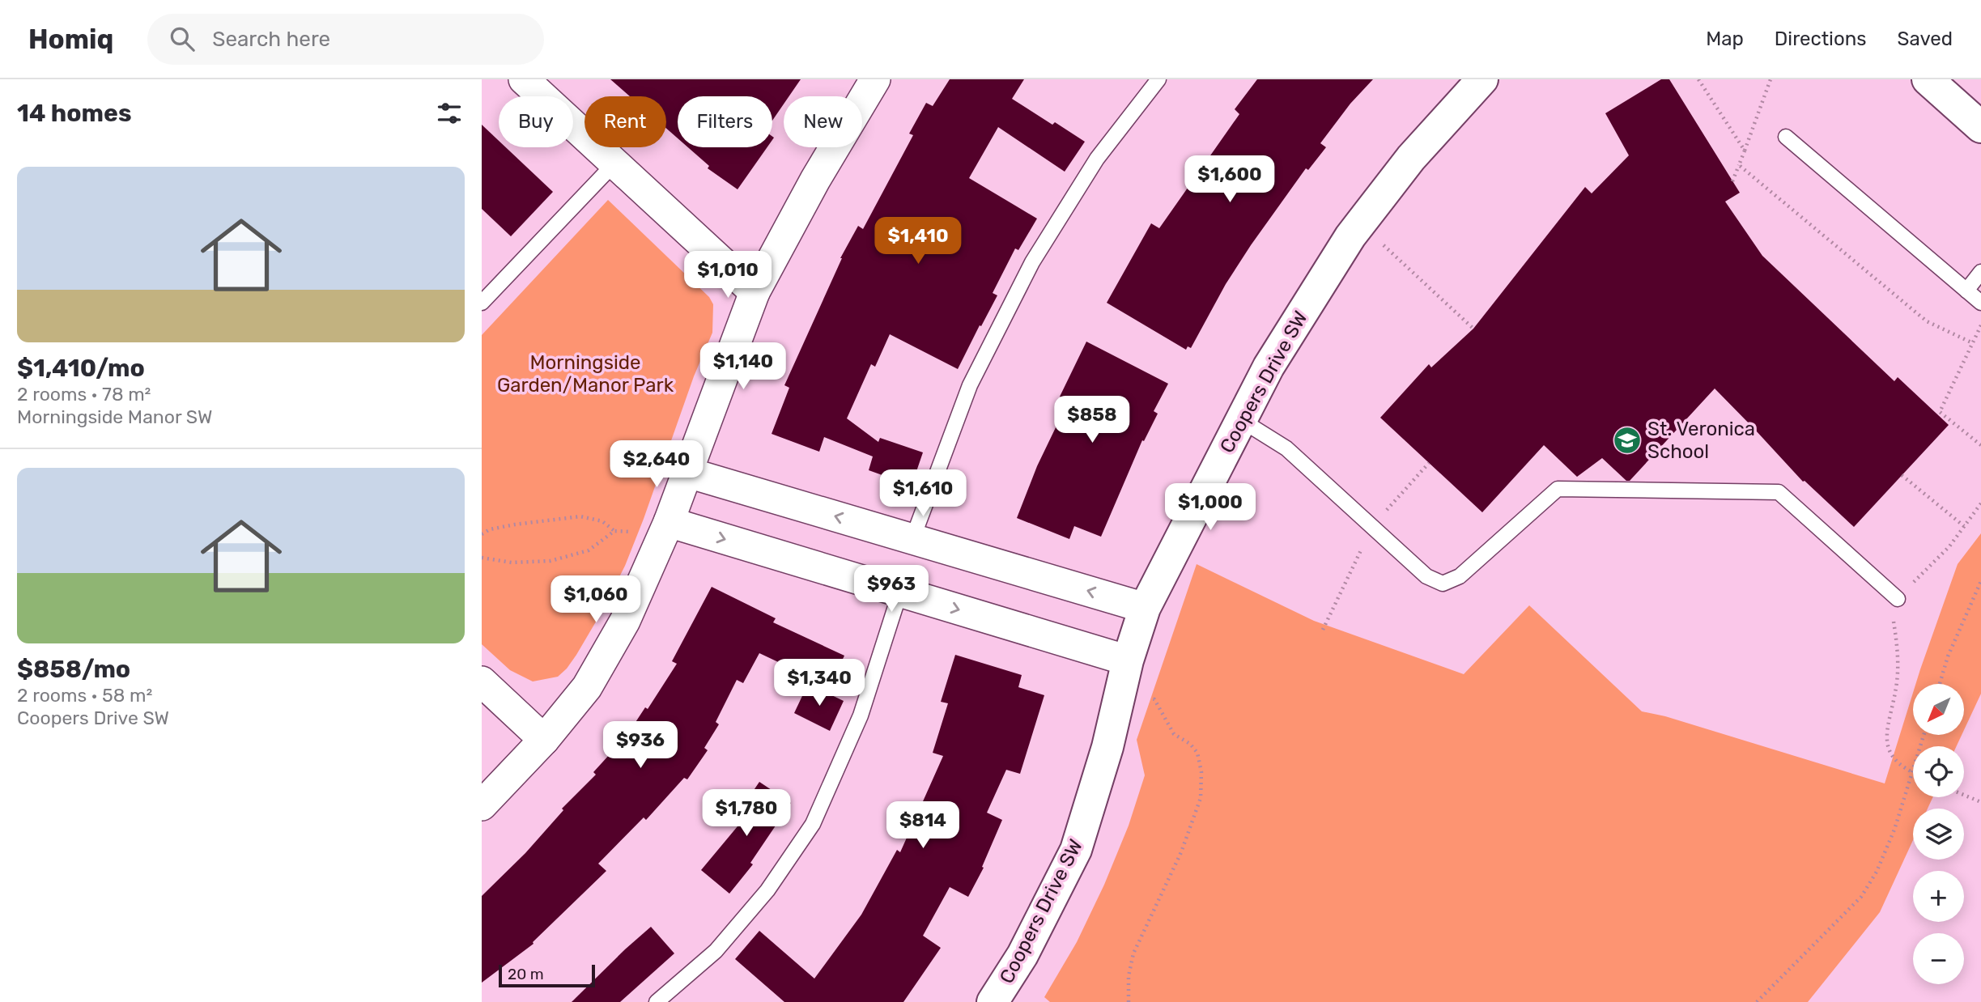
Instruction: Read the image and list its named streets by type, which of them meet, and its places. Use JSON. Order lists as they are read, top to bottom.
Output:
{
  "streets": {
    "street": ["Coopers Drive SW"]
  },
  "parks": ["Morningside Garden/Manor Park"],
  "places": {
    "school or university": ["St. Veronica School"]
  },
  "scale_bar": "20 m",
  "north": "bottom left",
  "page": {
    "header": "Homiq",
    "search": "Search here",
    "nav": ["Map", "Directions", "Saved"],
    "heading": "14 homes",
    "chip": [
      "Buy",
      "Rent",
      "Filters",
      "New"
    ],
    "list": [
      {
        "name": "$1,410/mo",
        "note": "2 rooms · 78 m² · Morningside Manor SW"
      },
      {
        "name": "$858/mo",
        "note": "2 rooms · 58 m² · Coopers Drive SW"
      }
    ],
    "price": [
      "$1,600",
      "$1,410",
      "$1,010",
      "$1,140",
      "$858",
      "$2,640",
      "$1,610",
      "$1,000",
      "$963",
      "$1,060",
      "$1,340",
      "$936",
      "$1,780",
      "$814"
    ],
    "map_buttons": ["+", "−"],
    "scale": "20 m"
  }
}
